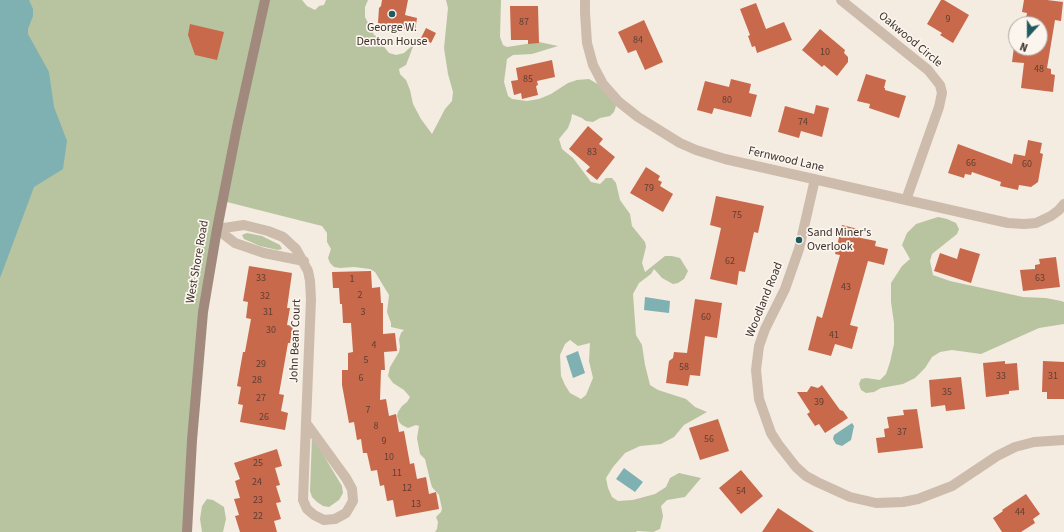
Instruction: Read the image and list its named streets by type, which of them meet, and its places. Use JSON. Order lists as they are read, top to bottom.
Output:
{
  "streets": {
    "main road": ["West Shore Road"],
    "street": [
      "Oakwood Circle",
      "Fernwood Lane",
      "Woodland Road",
      "John Bean Court"
    ]
  },
  "crossings": [
    ["Oakwood Circle", "Fernwood Lane"],
    ["Fernwood Lane", "Woodland Road"],
    ["West Shore Road", "John Bean Court"]
  ],
  "places": ["George W. Denton House", "Sand Miner's Overlook"],
  "house_numbers": [
    "9",
    "87",
    "84",
    "10",
    "48",
    "85",
    "80",
    "74",
    "83",
    "66",
    "60",
    "79",
    "75",
    "62",
    "33",
    "63",
    "1",
    "43",
    "2",
    "32",
    "31",
    "3",
    "60",
    "30",
    "41",
    "4",
    "5",
    "29",
    "58",
    "33",
    "31",
    "6",
    "28",
    "35",
    "27",
    "39",
    "7",
    "26",
    "8",
    "37",
    "56",
    "9",
    "10",
    "25",
    "11",
    "24",
    "12",
    "54",
    "23",
    "13",
    "44",
    "22"
  ],
  "north": "bottom"
}
